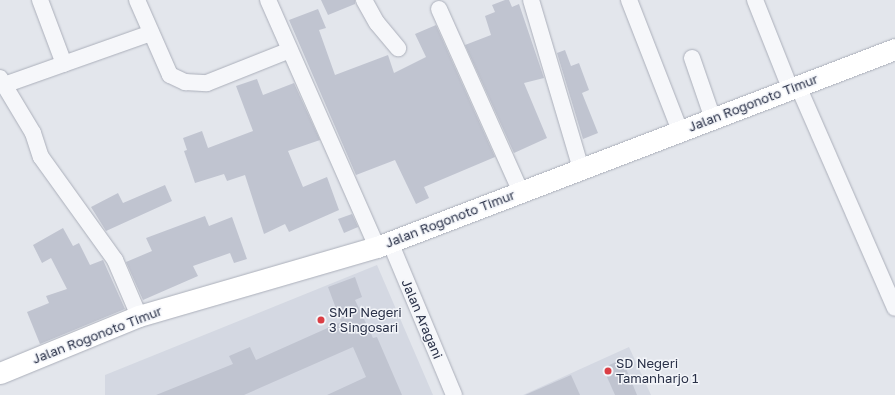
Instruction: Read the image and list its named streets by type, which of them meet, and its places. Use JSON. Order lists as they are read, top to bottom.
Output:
{
  "streets": {
    "main road": ["Jalan Rogonoto Timur"],
    "street": ["Jalan Aragani"]
  },
  "crossings": [
    ["Jalan Rogonoto Timur", "Jalan Aragani"]
  ],
  "places": ["SMP Negeri 3 Singosari", "SD Negeri Tamanharjo 1"]
}
